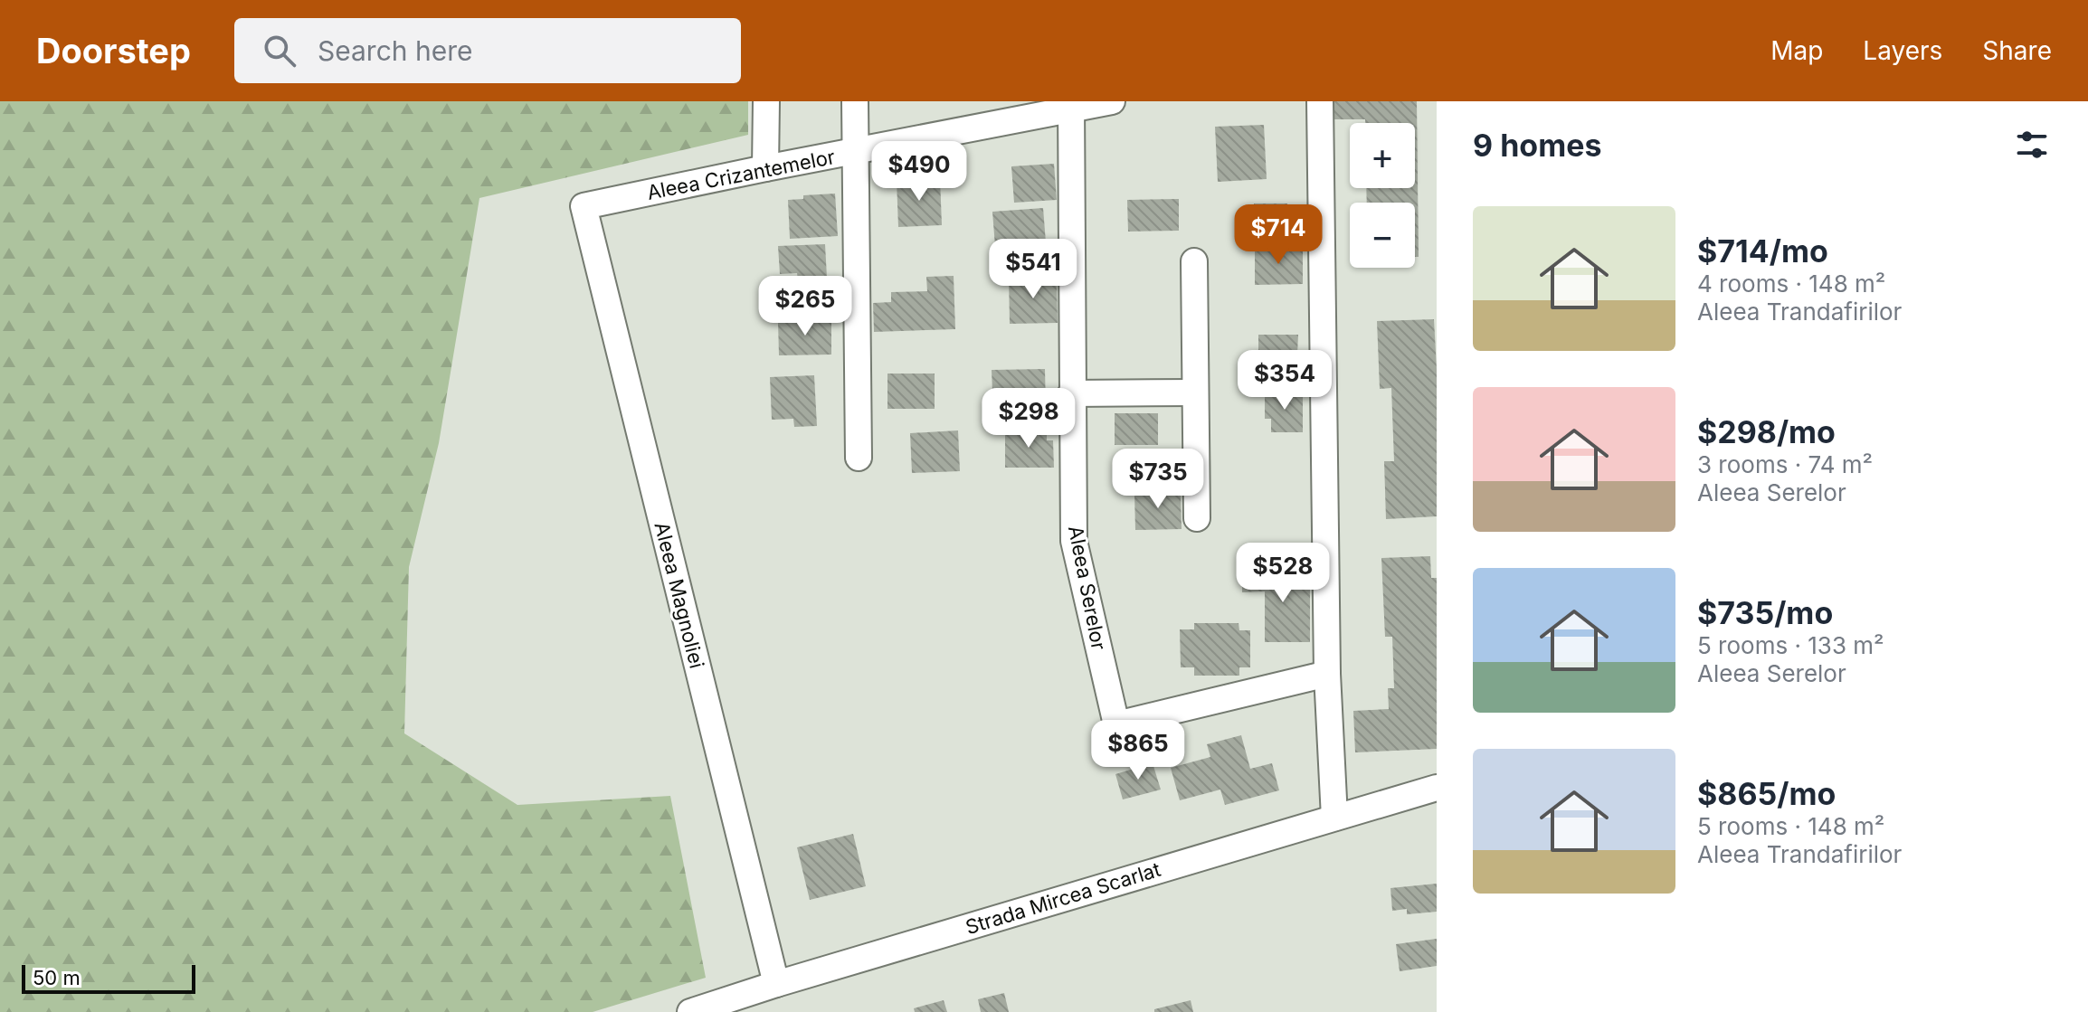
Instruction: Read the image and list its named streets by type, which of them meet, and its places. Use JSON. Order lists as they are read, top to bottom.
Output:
{
  "streets": {
    "street": [
      "Aleea Crizantemelor",
      "Aleea Serelor",
      "Aleea Magnoliei",
      "Strada Mircea Scarlat"
    ]
  },
  "crossings": [
    ["Aleea Crizantemelor", "Aleea Serelor"],
    ["Aleea Crizantemelor", "Aleea Magnoliei"],
    ["Aleea Magnoliei", "Strada Mircea Scarlat"]
  ],
  "scale_bar": "50 m",
  "page": {
    "header": "Doorstep",
    "search": "Search here",
    "nav": ["Map", "Layers", "Share"],
    "heading": "9 homes",
    "map_buttons": ["+", "−"],
    "price": [
      "$490",
      "$714",
      "$541",
      "$265",
      "$354",
      "$298",
      "$735",
      "$528",
      "$865"
    ],
    "list": [
      {
        "name": "$714/mo",
        "note": "4 rooms · 148 m² · Aleea Trandafirilor"
      },
      {
        "name": "$298/mo",
        "note": "3 rooms · 74 m² · Aleea Serelor"
      },
      {
        "name": "$735/mo",
        "note": "5 rooms · 133 m² · Aleea Serelor"
      },
      {
        "name": "$865/mo",
        "note": "5 rooms · 148 m² · Aleea Trandafirilor"
      }
    ],
    "scale": "50 m"
  }
}
